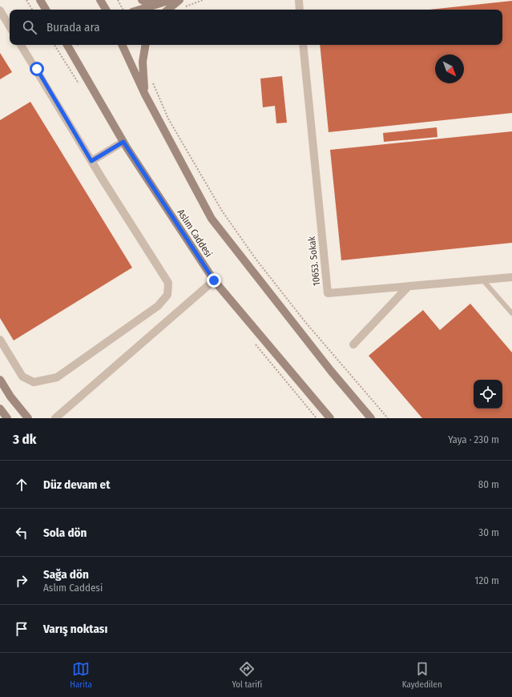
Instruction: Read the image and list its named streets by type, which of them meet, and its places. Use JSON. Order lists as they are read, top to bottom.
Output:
{
  "streets": {
    "main road": ["Aslım Caddesi"],
    "street": ["10653. Sokak"]
  },
  "north": "bottom right",
  "page": {
    "search": "Burada ara",
    "heading": ["3 dk", "Yaya · 230 m"],
    "list": [
      ["Düz devam et", "80 m"],
      ["Sola dön", "30 m"],
      ["Sağa dön", "Aslım Caddesi", "120 m"],
      "Varış noktası"
    ],
    "nav": ["Harita", "Yol tarifi", "Kaydedilen"]
  }
}
